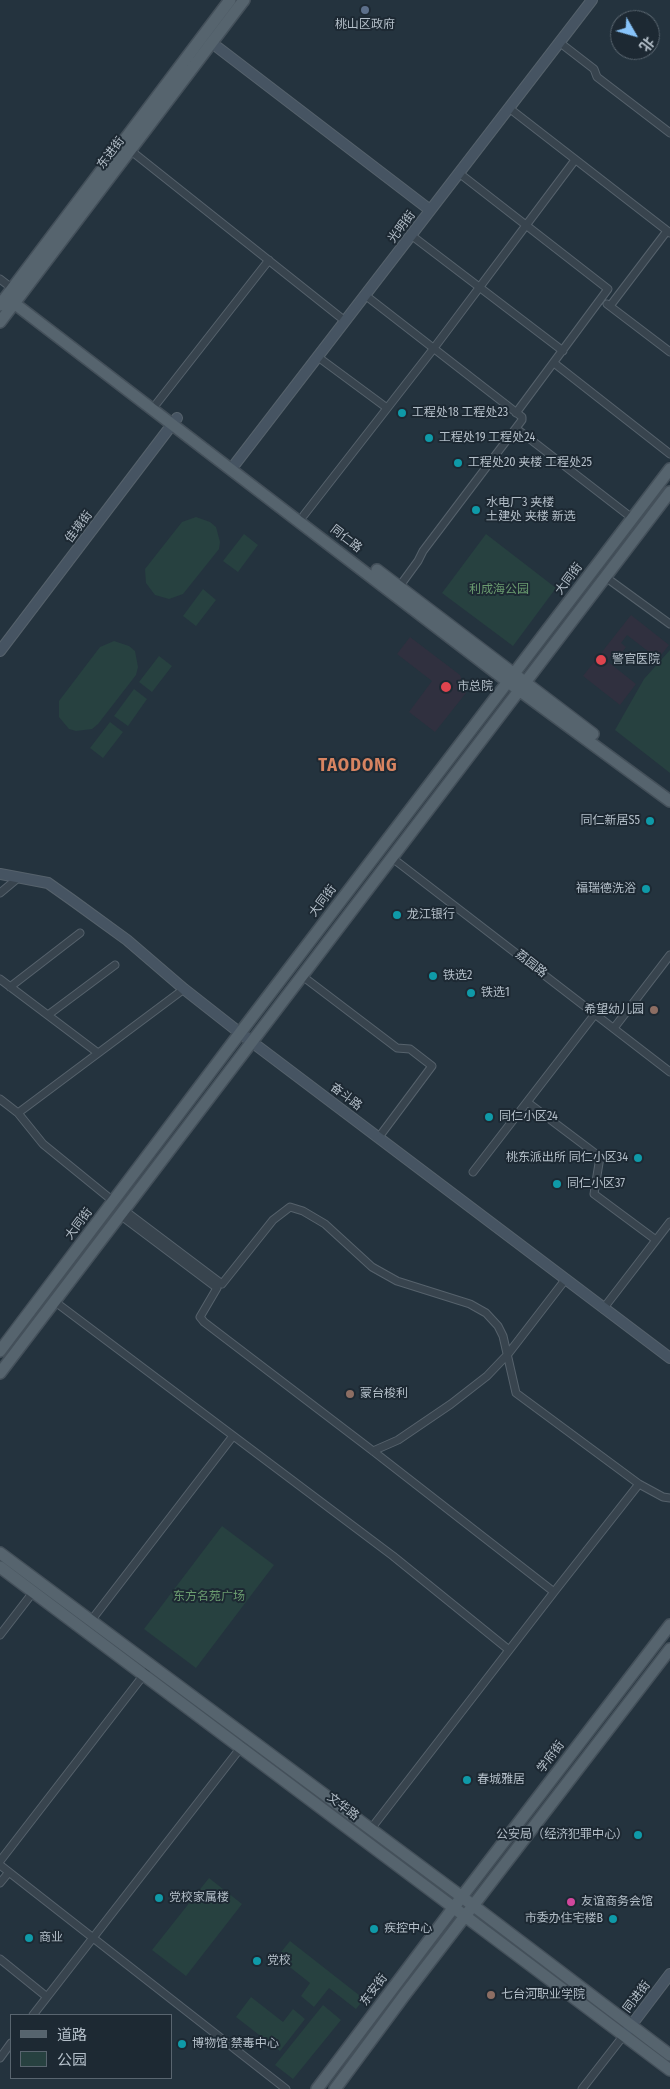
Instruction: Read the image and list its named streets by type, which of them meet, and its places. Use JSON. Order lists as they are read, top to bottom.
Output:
{
  "streets": {
    "main road": [
      "东进街",
      "同仁路",
      "大同街",
      "学府街",
      "文华路",
      "东安街"
    ],
    "street": [
      "光明街",
      "佳境街",
      "荔园路",
      "奋斗路",
      "同进街"
    ]
  },
  "crossings": [
    ["东进街", "同仁路"],
    ["光明街", "同仁路"],
    ["佳境街", "同仁路"],
    ["同仁路", "大同街"],
    ["大同街", "奋斗路"],
    ["学府街", "文华路"],
    ["学府街", "东安街"],
    ["文华路", "东安街"],
    ["文华路", "同进街"]
  ],
  "districts": ["TAODONG"],
  "parks": ["利成海公园", "东方名苑广场"],
  "places": [
    "桃山区政府",
    "工程处18 工程处23",
    "工程处19 工程处24",
    "工程处20 夹楼 工程处25",
    "水电厂3 夹楼 土建处 夹楼 新选",
    "警官医院",
    "市总院",
    "同仁新居S5",
    "福瑞德洗浴",
    "龙江银行",
    "铁选2",
    "铁选1",
    "希望幼儿园",
    "同仁小区24",
    "桃东派出所 同仁小区34",
    "同仁小区37",
    "蒙台梭利",
    "春城雅居",
    "公安局（经济犯罪中心）",
    "党校家属楼",
    "友谊商务会馆",
    "市委办住宅楼B",
    "疾控中心",
    "商业",
    "党校",
    "七台河职业学院",
    "博物馆 禁毒中心"
  ],
  "legend": ["道路", "公园"],
  "north": "bottom right"
}
